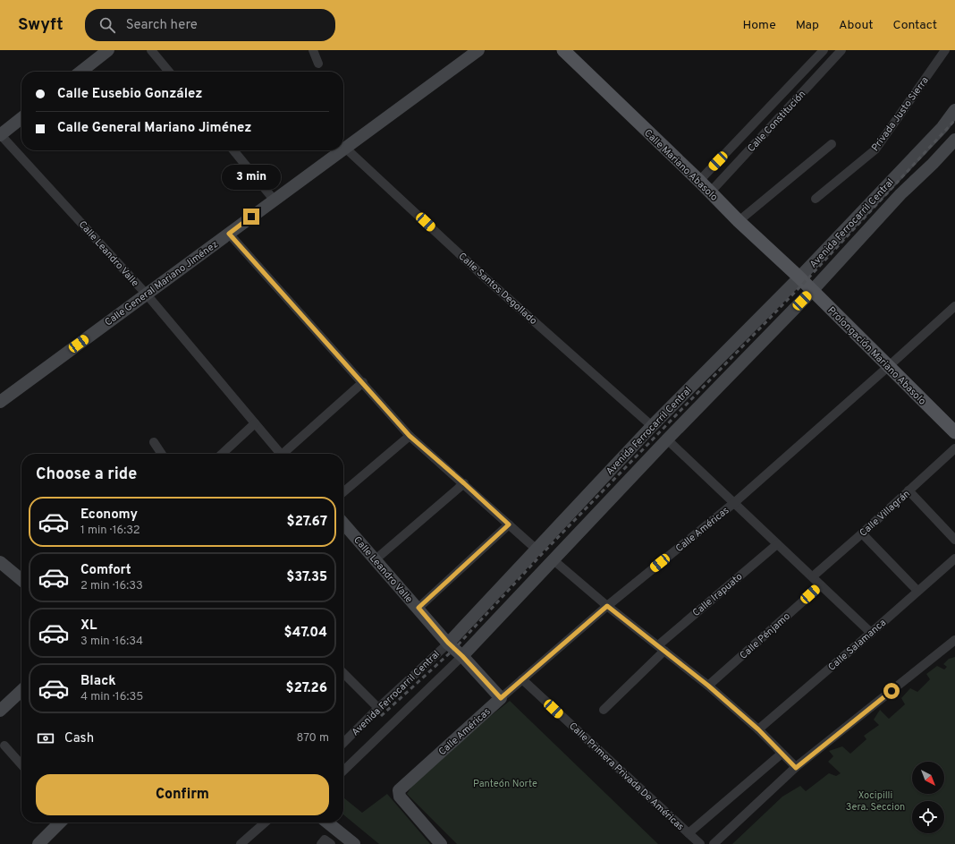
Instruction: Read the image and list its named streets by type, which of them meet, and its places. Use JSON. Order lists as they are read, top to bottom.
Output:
{
  "streets": {
    "main road": [
      "Calle Mariano Abasolo",
      "Avenida Ferrocarril Central",
      "Calle Leandro Valle",
      "Calle General Mariano Jiménez",
      "Prolongación Mariano Abasolo",
      "Calle Américas"
    ],
    "street": [
      "Privada Justo Sierra",
      "Calle Constitución",
      "Calle Santos Degollado",
      "Calle Villagrán",
      "Calle Irapuato",
      "Calle Pénjamo",
      "Calle Salamanca",
      "Calle Primera Privada De Américas"
    ]
  },
  "crossings": [
    ["Calle Constitución", "Calle Mariano Abasolo"],
    ["Calle Mariano Abasolo", "Avenida Ferrocarril Central"],
    ["Calle Mariano Abasolo", "Prolongación Mariano Abasolo"],
    ["Avenida Ferrocarril Central", "Calle Leandro Valle"],
    ["Avenida Ferrocarril Central", "Calle Santos Degollado"],
    ["Avenida Ferrocarril Central", "Prolongación Mariano Abasolo"],
    ["Calle Leandro Valle", "Calle General Mariano Jiménez"],
    ["Calle Leandro Valle", "Calle Américas"],
    ["Calle General Mariano Jiménez", "Calle Santos Degollado"],
    ["Prolongación Mariano Abasolo", "Calle Américas"],
    ["Calle Américas", "Calle Primera Privada De Américas"]
  ],
  "parks": ["Panteón Norte", "Xocipilli 3era. Seccion"],
  "north": "bottom right",
  "page": {
    "header": "Swyft",
    "search": "Search here",
    "nav": [
      "Home",
      "Map",
      "About",
      "Contact"
    ],
    "banner": ["Calle Eusebio González", "Calle General Mariano Jiménez"],
    "bubble": "3 min",
    "heading": "Choose a ride",
    "list": [
      {
        "name": "Economy",
        "note": "1 min · 16:32",
        "value": "$27.67"
      },
      {
        "name": "Comfort",
        "note": "2 min · 16:33",
        "value": "$37.35"
      },
      {
        "name": "XL",
        "note": "3 min · 16:34",
        "value": "$47.04"
      },
      {
        "name": "Black",
        "note": "4 min · 16:35",
        "value": "$27.26"
      }
    ],
    "pay": ["Cash", "870 m"],
    "buttons": "Confirm"
  }
}
